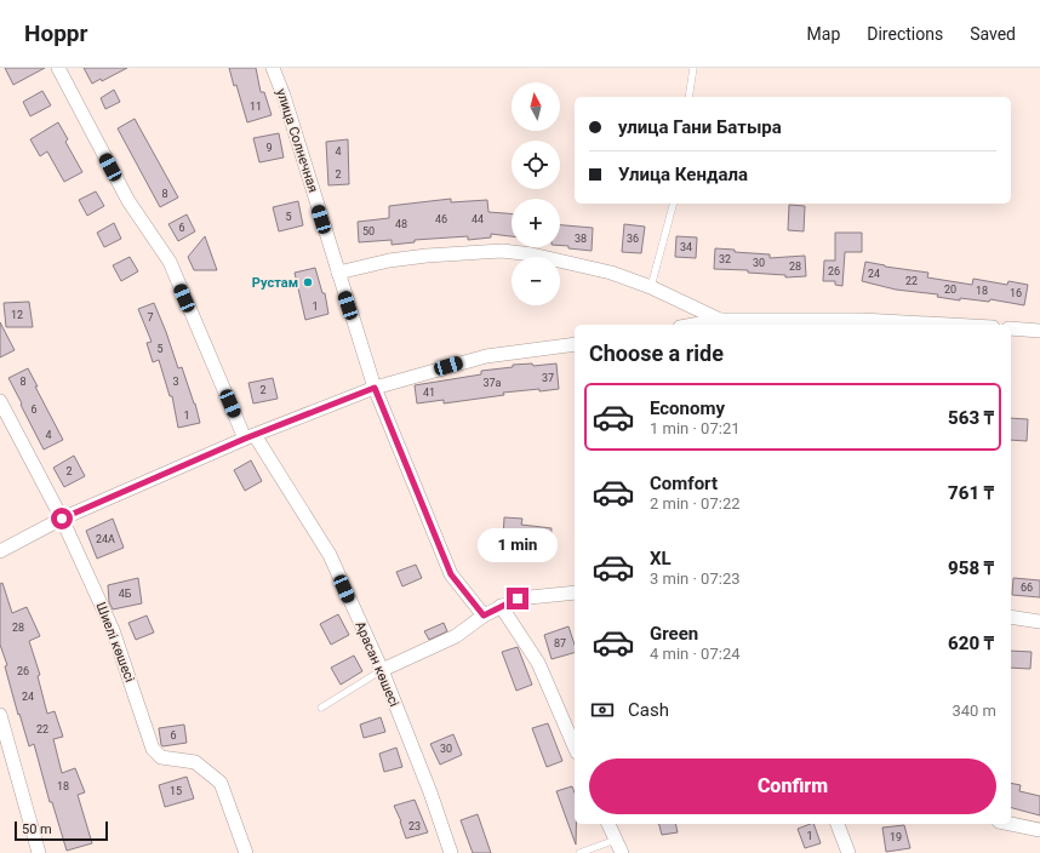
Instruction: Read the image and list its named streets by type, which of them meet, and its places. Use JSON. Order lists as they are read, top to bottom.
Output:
{
  "streets": {
    "street": ["улица Солнечная", "Шиелі көшесі", "Арасан көшесі"]
  },
  "places": ["Рустам"],
  "house_numbers": [
    "11",
    "9",
    "4",
    "2",
    "8",
    "5",
    "46",
    "44",
    "48",
    "6",
    "50",
    "38",
    "36",
    "34",
    "32",
    "30",
    "28",
    "26",
    "24",
    "22",
    "20",
    "18",
    "16",
    "1",
    "12",
    "7",
    "5",
    "37",
    "8",
    "3",
    "37а",
    "2",
    "41",
    "6",
    "1",
    "4",
    "2",
    "24А",
    "66",
    "4Б",
    "28",
    "87",
    "26",
    "24",
    "22",
    "6",
    "30",
    "18",
    "15",
    "23",
    "1",
    "19"
  ],
  "scale_bar": "50 m",
  "north": "top",
  "page": {
    "header": "Hoppr",
    "nav": ["Map", "Directions", "Saved"],
    "map_buttons": ["+", "−"],
    "banner": ["улица Гани Батыра", "Улица Кендала"],
    "heading": "Choose a ride",
    "list": [
      {
        "name": "Economy",
        "note": "1 min · 07:21",
        "value": "563 ₸"
      },
      {
        "name": "Comfort",
        "note": "2 min · 07:22",
        "value": "761 ₸"
      },
      {
        "name": "XL",
        "note": "3 min · 07:23",
        "value": "958 ₸"
      },
      {
        "name": "Green",
        "note": "4 min · 07:24",
        "value": "620 ₸"
      }
    ],
    "bubble": "1 min",
    "pay": ["Cash", "340 m"],
    "buttons": "Confirm",
    "scale": "50 m"
  }
}
